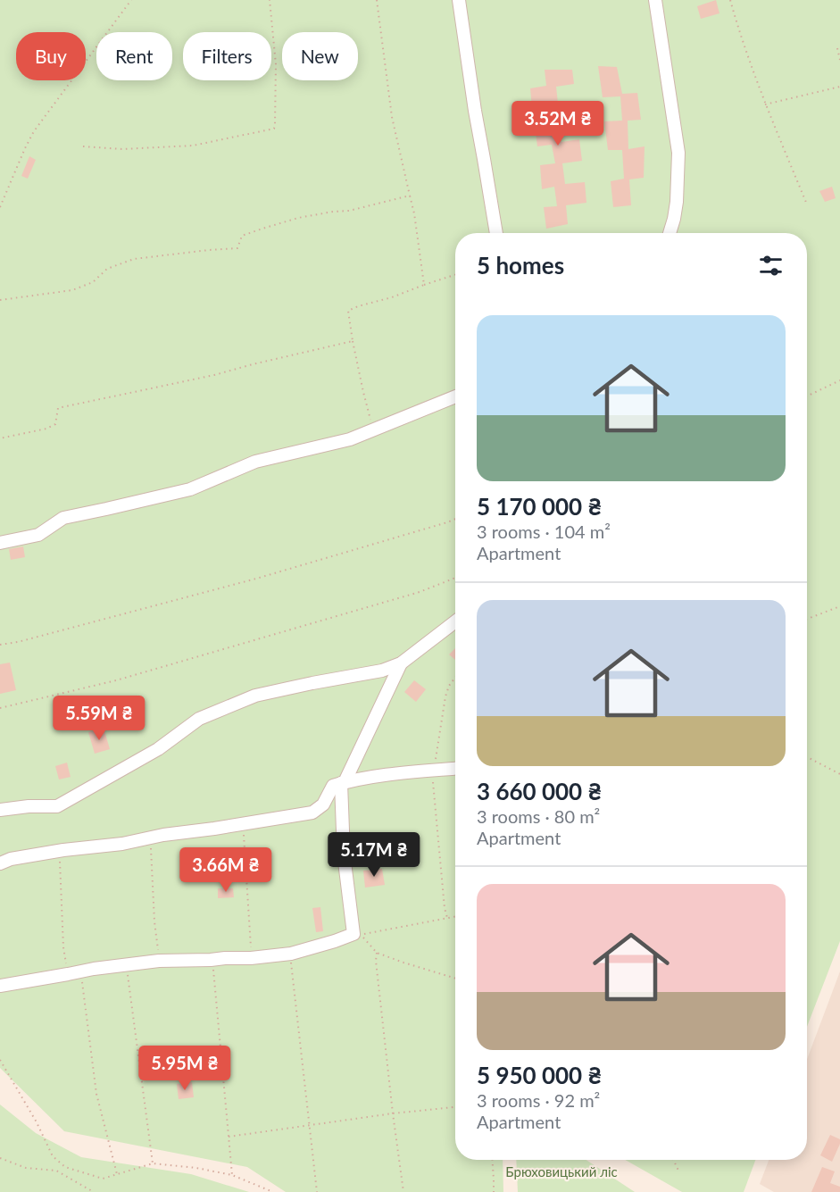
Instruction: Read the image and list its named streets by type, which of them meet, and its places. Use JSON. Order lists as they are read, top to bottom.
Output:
{
  "parks": ["Брюховицький ліс"],
  "page": {
    "chip": [
      "Buy",
      "Rent",
      "Filters",
      "New"
    ],
    "price": [
      "3.52M ₴",
      "5.59M ₴",
      "5.17M ₴",
      "3.66M ₴",
      "5.95M ₴"
    ],
    "heading": "5 homes",
    "list": [
      {
        "name": "5 170 000 ₴",
        "note": "3 rooms · 104 m² · Apartment"
      },
      {
        "name": "3 660 000 ₴",
        "note": "3 rooms · 80 m² · Apartment"
      },
      {
        "name": "5 950 000 ₴",
        "note": "3 rooms · 92 m² · Apartment"
      }
    ]
  }
}
